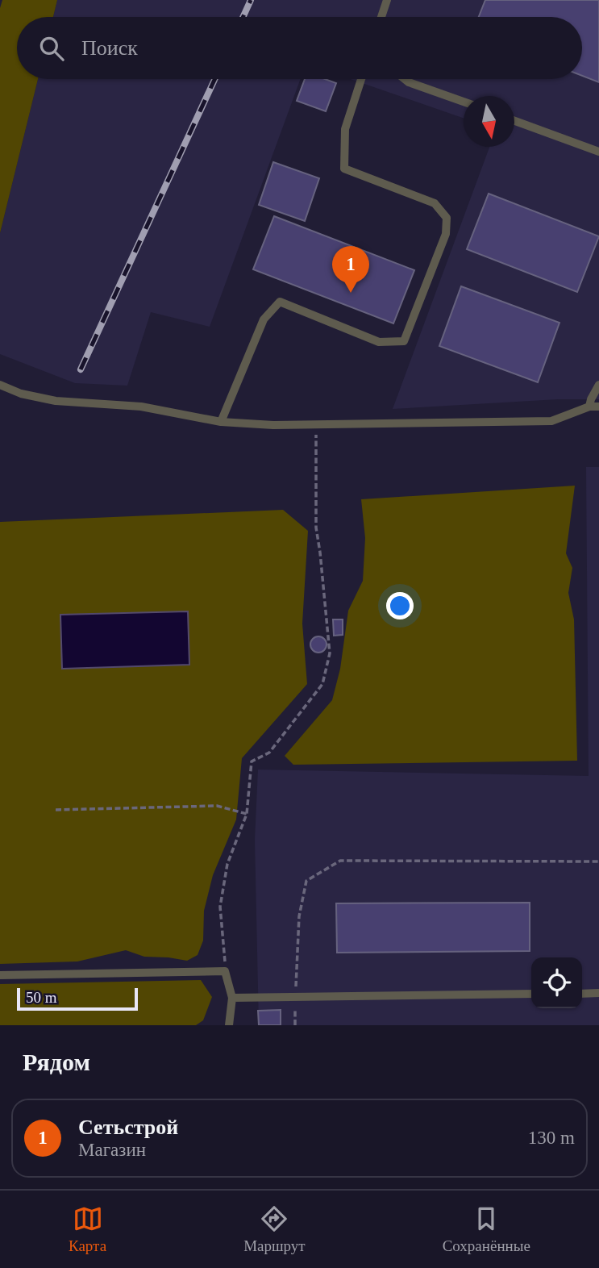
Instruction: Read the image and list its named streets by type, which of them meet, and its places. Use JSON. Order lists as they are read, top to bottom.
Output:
{
  "scale_bar": "50 m",
  "north": "bottom",
  "page": {
    "search": "Поиск",
    "pins": "1",
    "scale": "50 m",
    "heading": "Рядом",
    "list": [
      {
        "mark": "1",
        "name": "Сетьстрой",
        "note": "Магазин",
        "value": "130 m"
      }
    ],
    "nav": ["Карта", "Маршрут", "Сохранённые"]
  }
}
